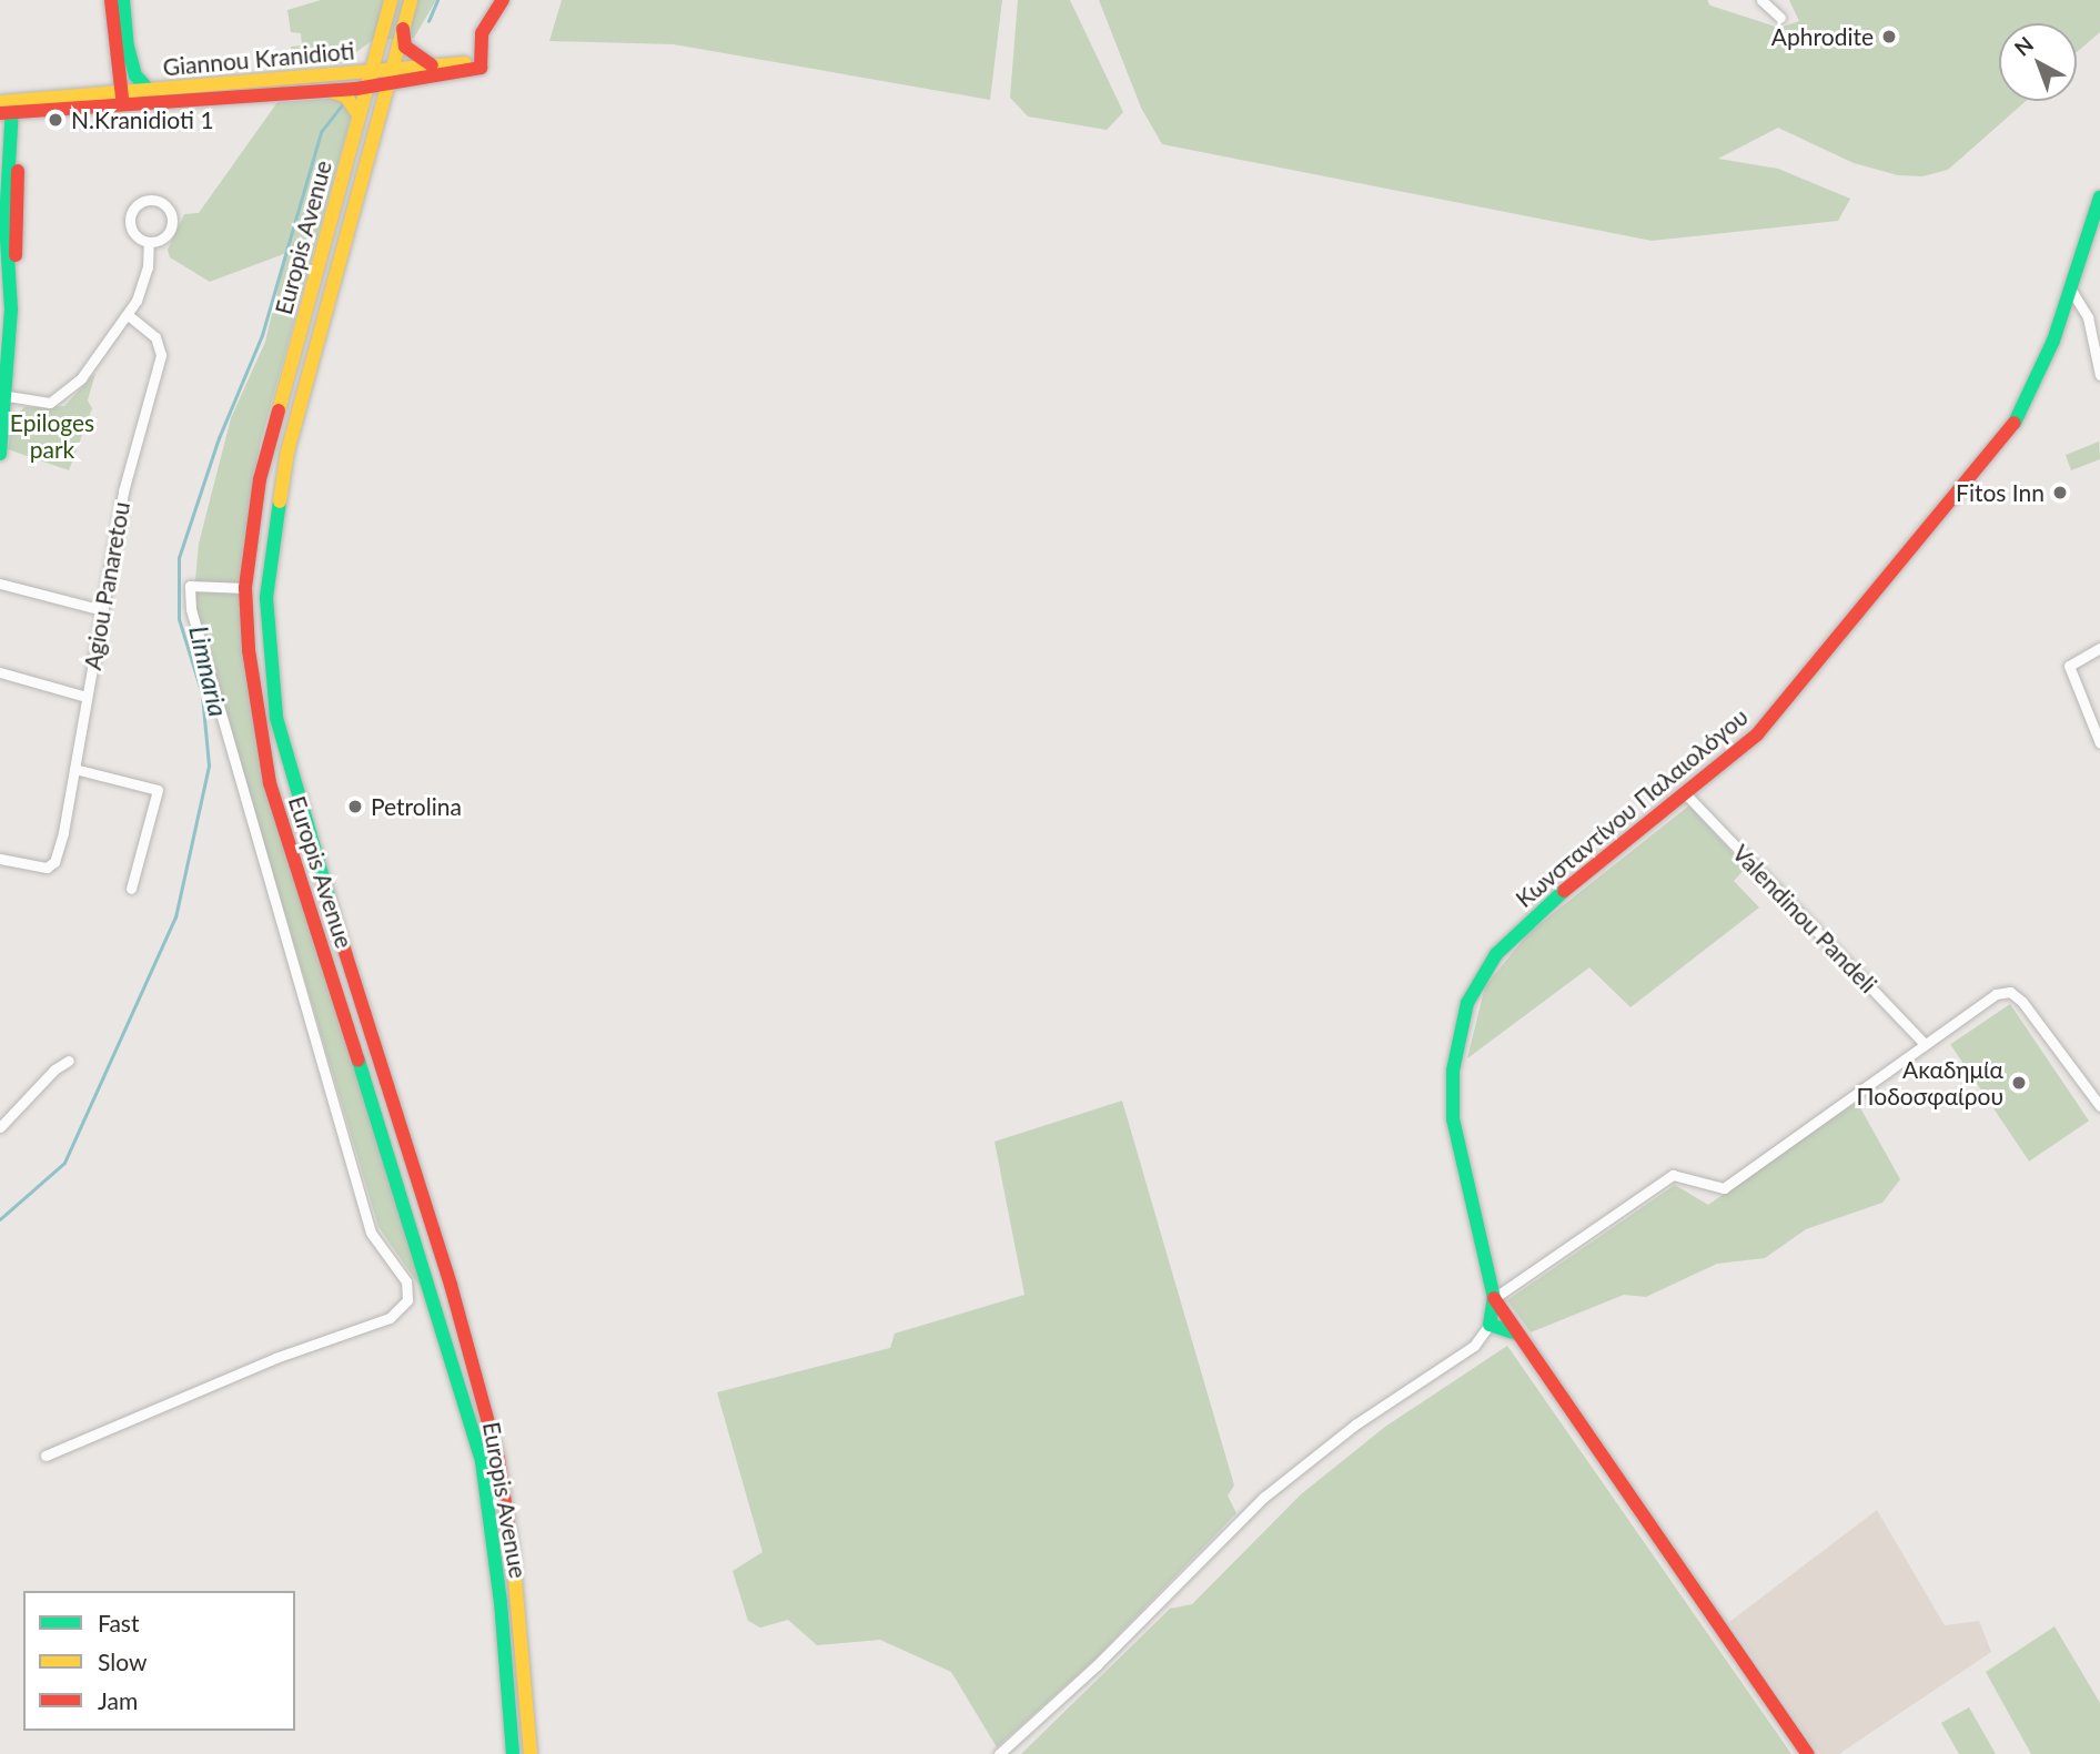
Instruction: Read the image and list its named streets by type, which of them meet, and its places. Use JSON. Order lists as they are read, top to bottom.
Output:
{
  "streets": {
    "main road": ["Giannou Kranidioti", "Europis Avenue", "Κωνσταντίνου Παλαιολόγου"],
    "street": ["Agiou Panaretou", "Valendinou Pandeli"]
  },
  "crossings": [
    ["Giannou Kranidioti", "Europis Avenue"],
    ["Κωνσταντίνου Παλαιολόγου", "Valendinou Pandeli"]
  ],
  "water": ["Limnaria"],
  "parks": ["Epiloges park"],
  "places": [
    "Aphrodite",
    "N.Kranidioti 1",
    "Fitos Inn",
    "Petrolina",
    "Ακαδημία Ποδοσφαίρου"
  ],
  "legend": ["Fast", "Slow", "Jam"],
  "north": "top left"
}
